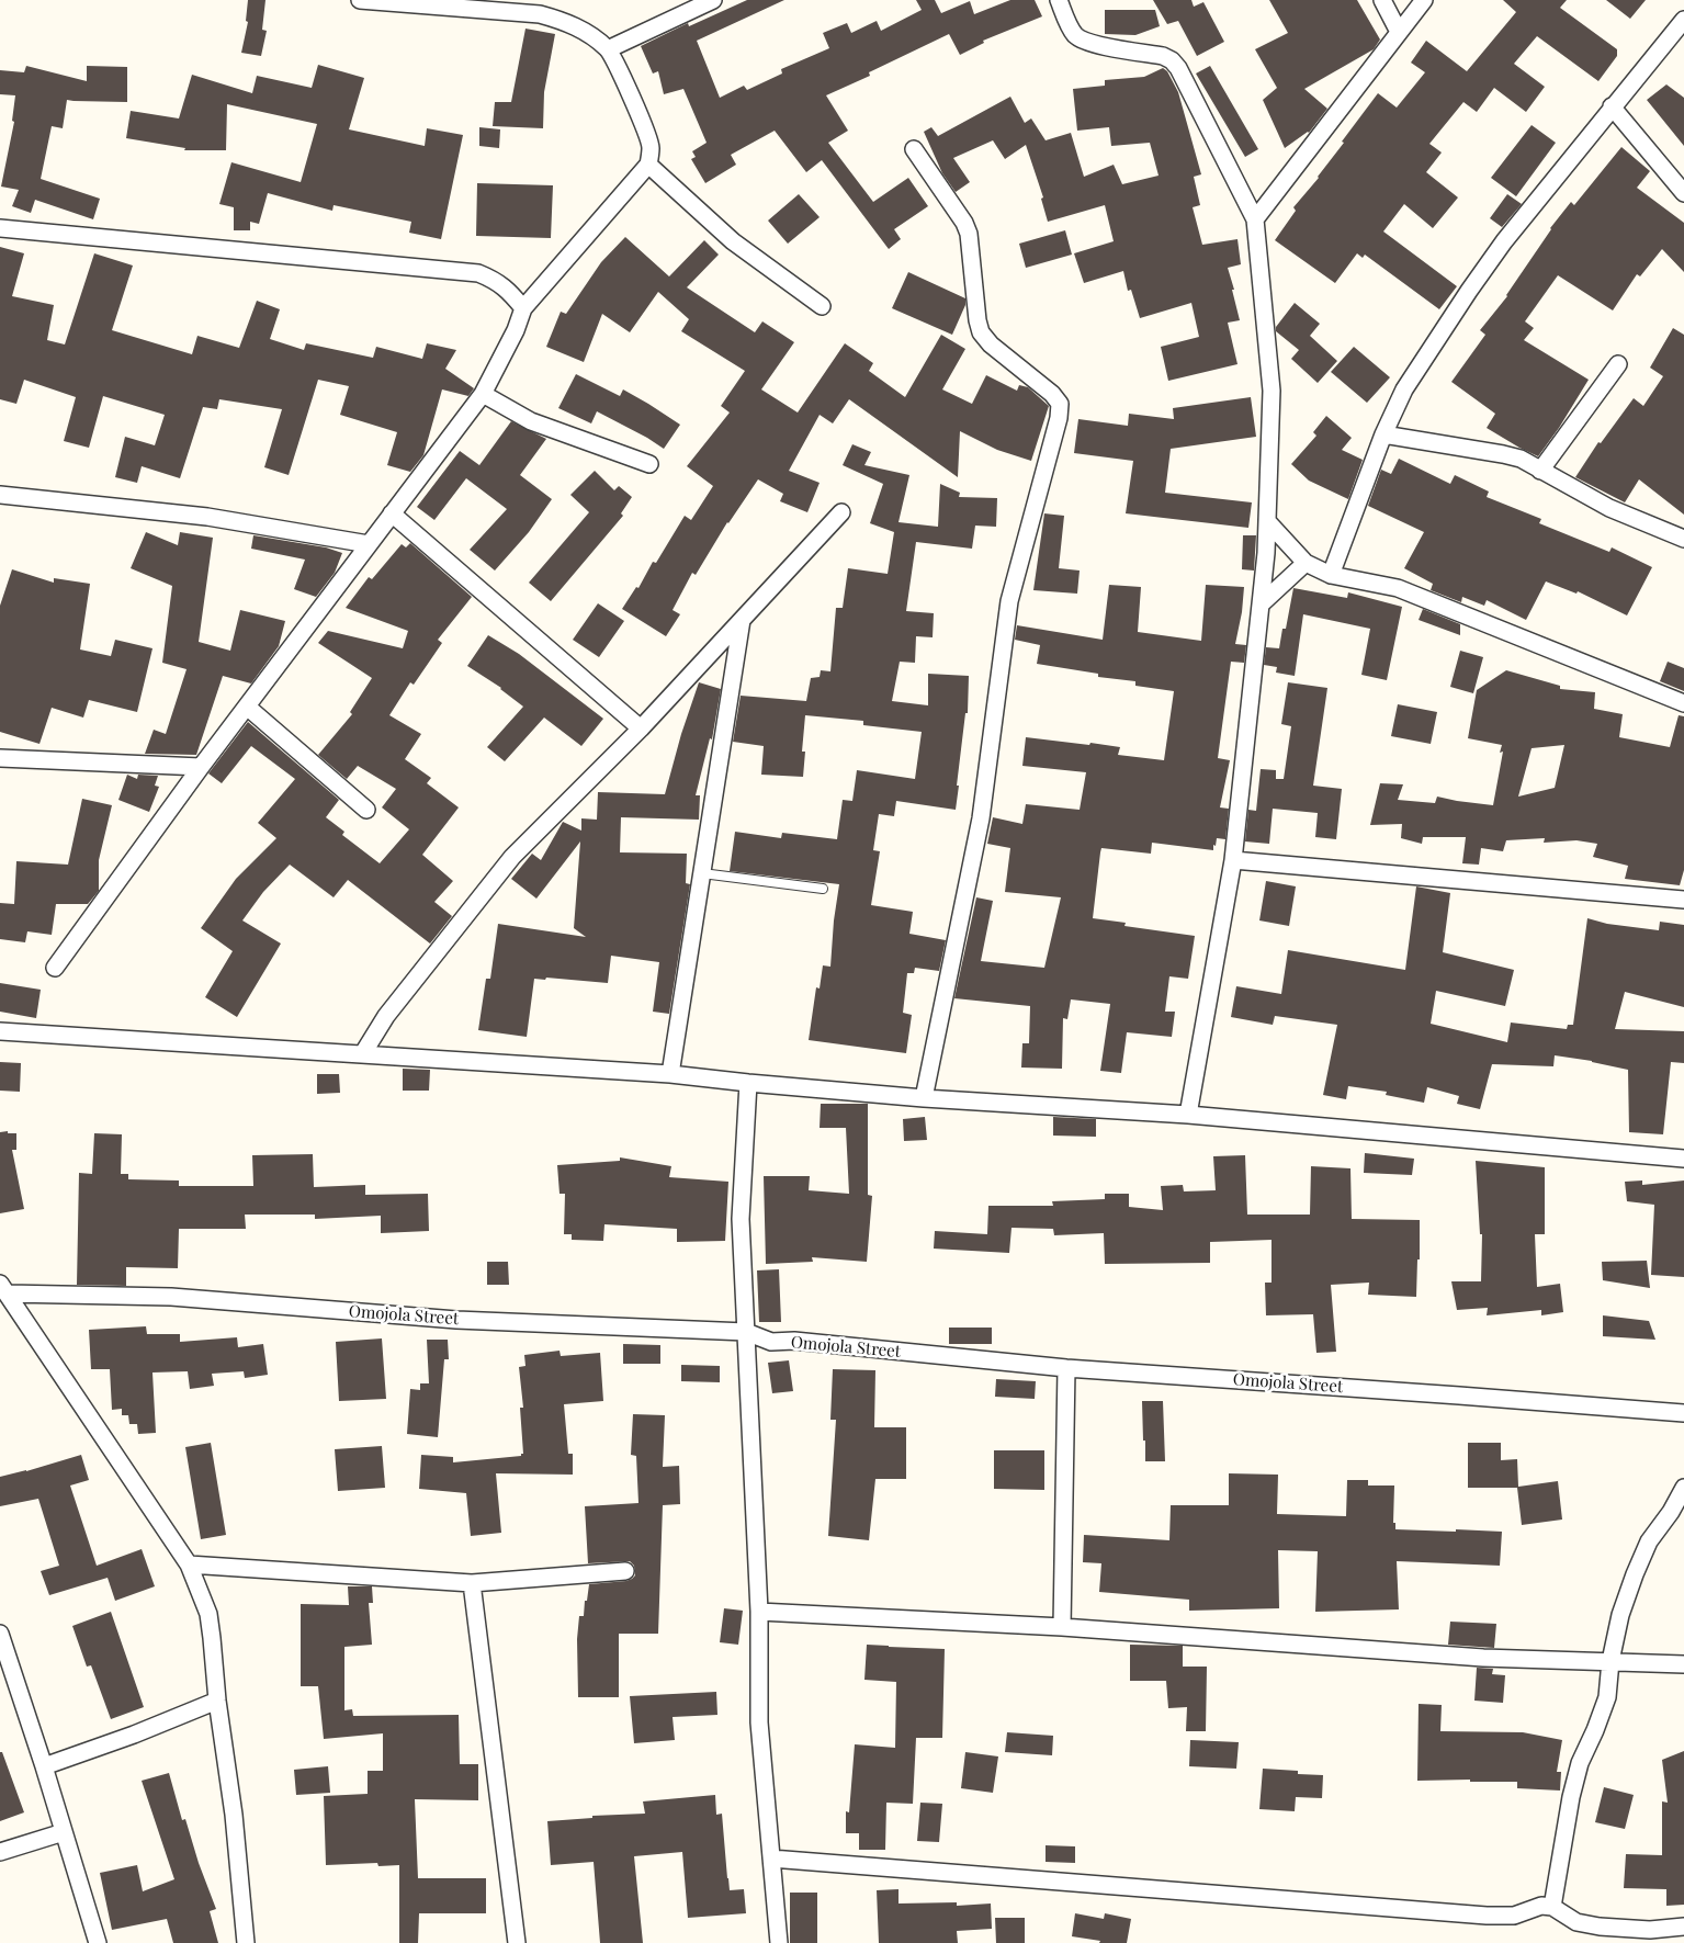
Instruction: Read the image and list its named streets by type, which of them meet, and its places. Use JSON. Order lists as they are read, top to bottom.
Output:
{
  "streets": {
    "street": ["Omojola Street"]
  }
}
